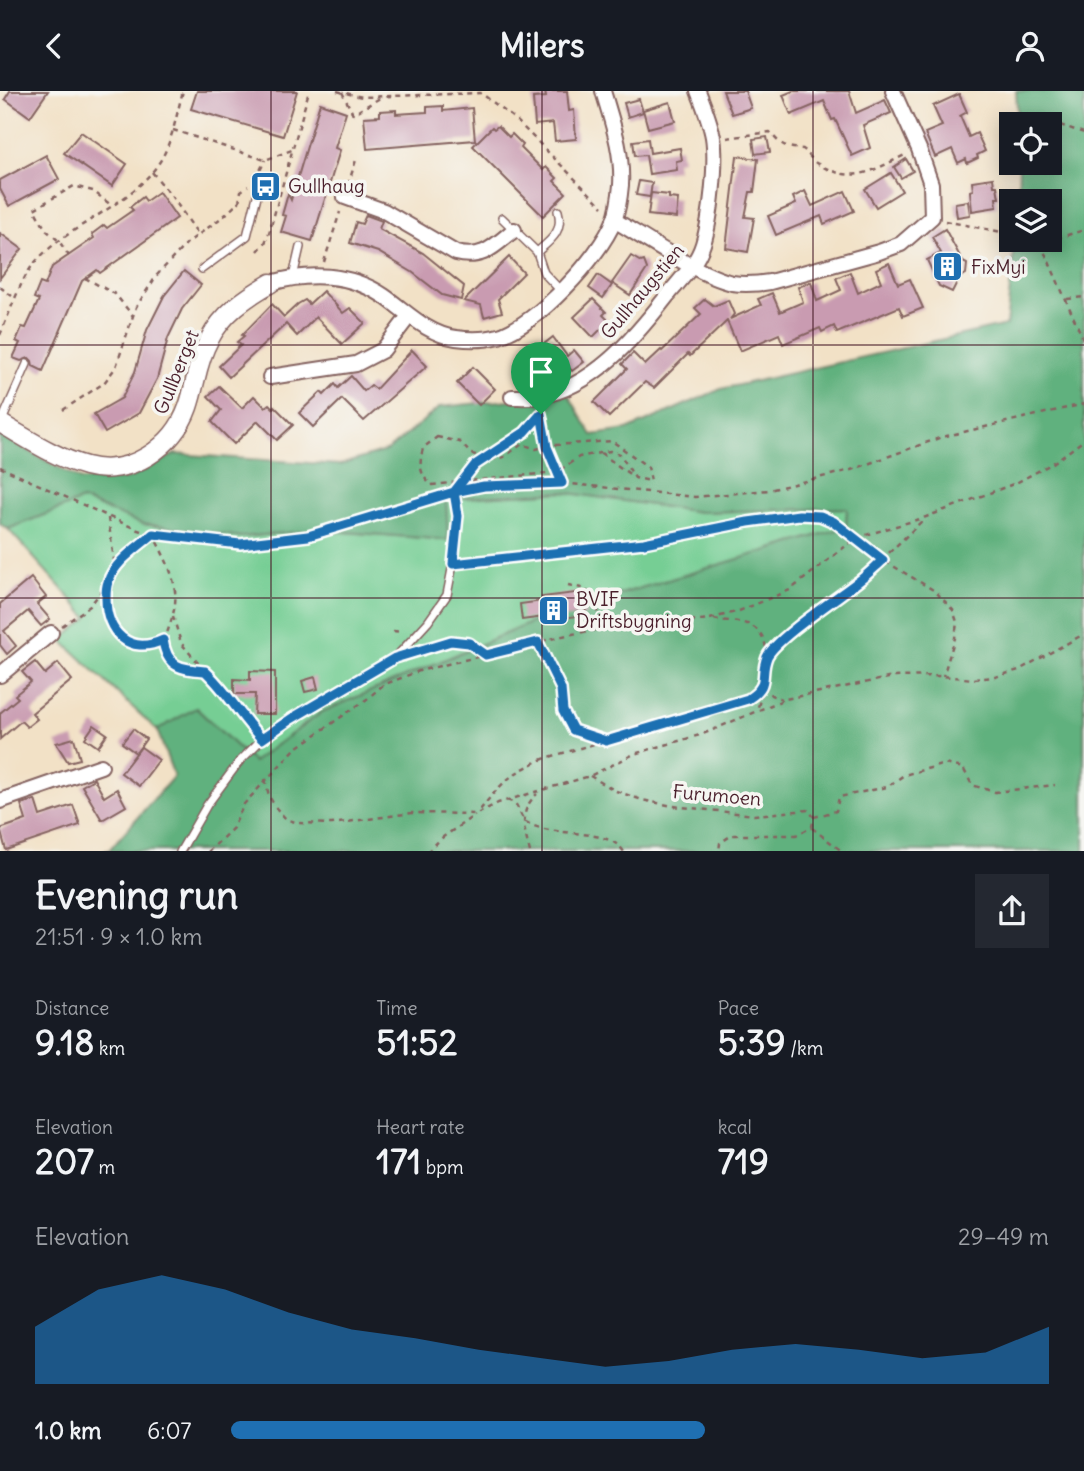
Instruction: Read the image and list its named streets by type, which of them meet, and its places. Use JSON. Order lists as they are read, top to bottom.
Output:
{
  "streets": {
    "street": ["Gullhaugstien", "Gullberget"],
    "path": ["Furumoen"]
  },
  "places": {
    "bus stop": ["Gullhaug"],
    "building": ["FixMyi", "BVIF Driftsbygning"]
  },
  "page": {
    "header": "Milers",
    "heading": ["Evening run", "21:51 · 9 × 1.0 km"],
    "stats": [
      ["Distance", "9.18 km"],
      ["Time", "51:52"],
      ["Pace", "5:39 /km"],
      ["Elevation", "207 m"],
      ["Heart rate", "171 bpm"],
      ["kcal", "719"]
    ],
    "chart": ["Elevation", "29–49 m"],
    "list": [
      {
        "name": "1.0 km",
        "note": "6:07"
      }
    ]
  }
}
